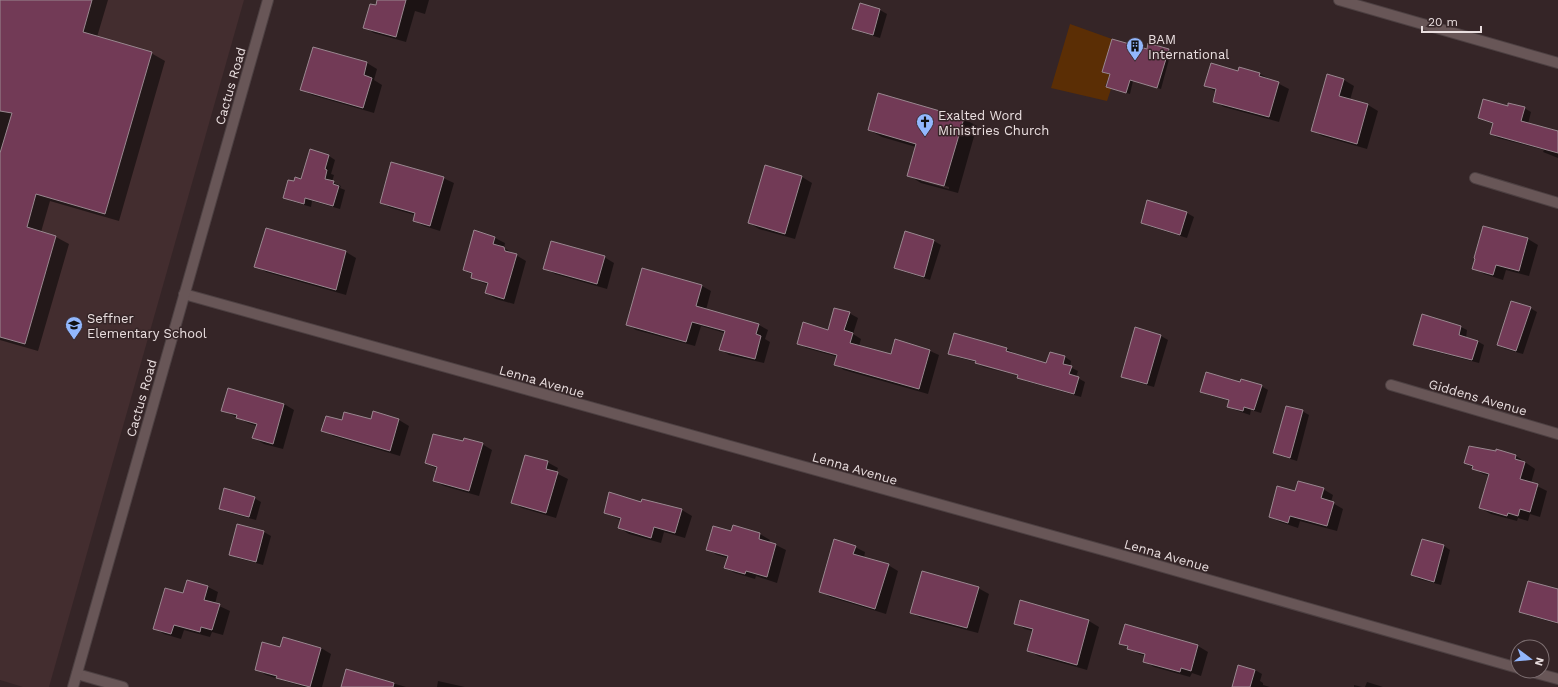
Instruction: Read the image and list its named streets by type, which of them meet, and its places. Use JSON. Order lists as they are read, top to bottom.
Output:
{
  "streets": {
    "street": ["Cactus Road", "Lenna Avenue", "Giddens Avenue"]
  },
  "crossings": [
    ["Cactus Road", "Lenna Avenue"]
  ],
  "places": {
    "building": ["BAM International"],
    "church": ["Exalted Word Ministries Church"],
    "school or university": ["Seffner Elementary School"]
  },
  "scale_bar": "20 m",
  "north": "right"
}
